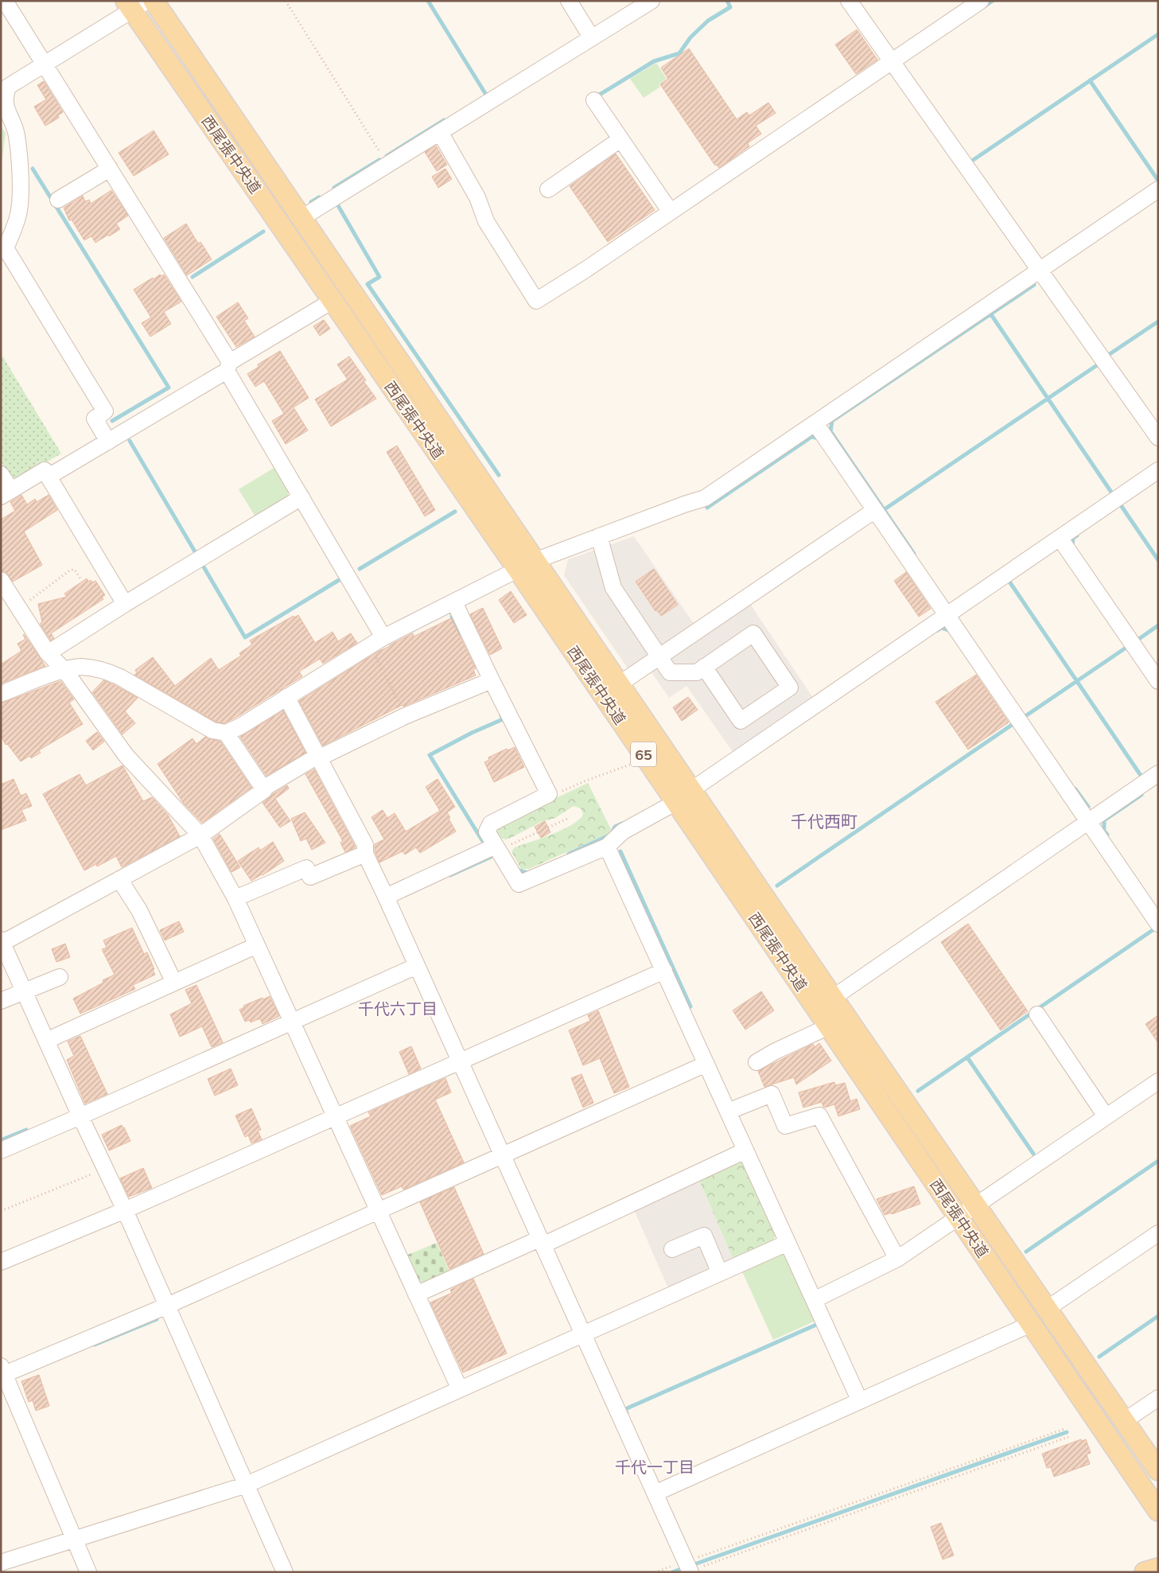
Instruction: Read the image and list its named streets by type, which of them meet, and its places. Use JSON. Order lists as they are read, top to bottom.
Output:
{
  "streets": {
    "main road": ["西尾張中央道", "65"]
  },
  "districts": ["千代西町", "千代六丁目", "千代一丁目"]
}
